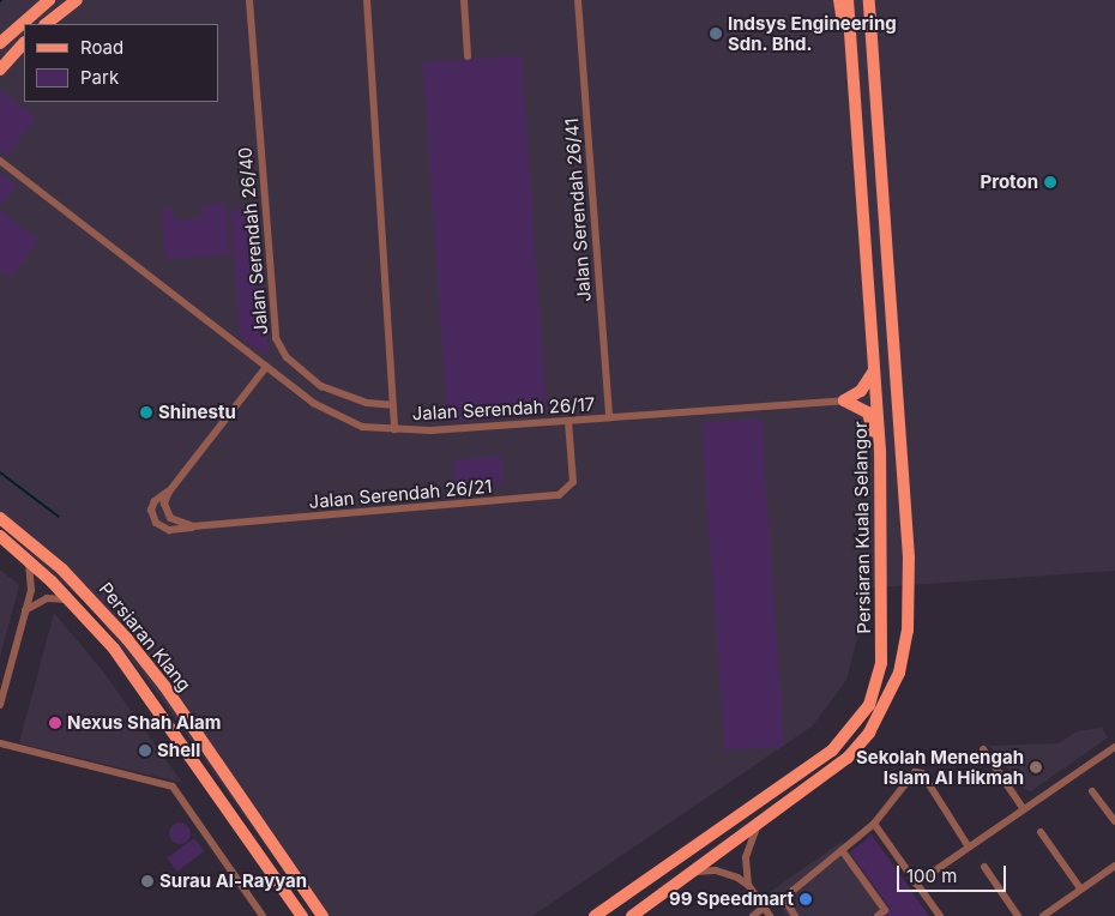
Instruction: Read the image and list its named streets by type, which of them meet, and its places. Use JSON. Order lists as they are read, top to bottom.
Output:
{
  "streets": {
    "main road": ["Persiaran Kuala Selangor", "Persiaran Klang"],
    "street": [
      "Jalan Serendah 26/41",
      "Jalan Serendah 26/40",
      "Jalan Serendah 26/17",
      "Jalan Serendah 26/21"
    ]
  },
  "crossings": [
    ["Jalan Serendah 26/41", "Jalan Serendah 26/17"],
    ["Jalan Serendah 26/17", "Jalan Serendah 26/21"]
  ],
  "places": [
    "Indsys Engineering Sdn. Bhd.",
    "Proton",
    "Shinestu",
    "Nexus Shah Alam",
    "Shell",
    "Sekolah Menengah Islam Al Hikmah",
    "Surau Al-Rayyan",
    "99 Speedmart"
  ],
  "legend": ["Road", "Park"],
  "scale_bar": "100 m"
}
